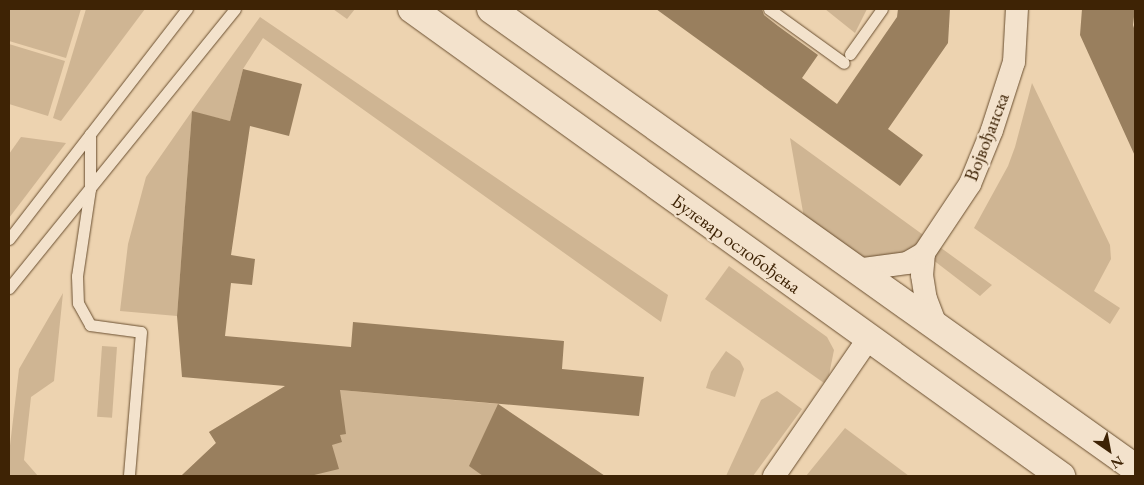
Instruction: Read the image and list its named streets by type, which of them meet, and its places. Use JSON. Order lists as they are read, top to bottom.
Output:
{
  "streets": {
    "main road": ["Булевар ослобођења"],
    "street": ["Војвођанска"]
  },
  "north": "bottom right"
}
